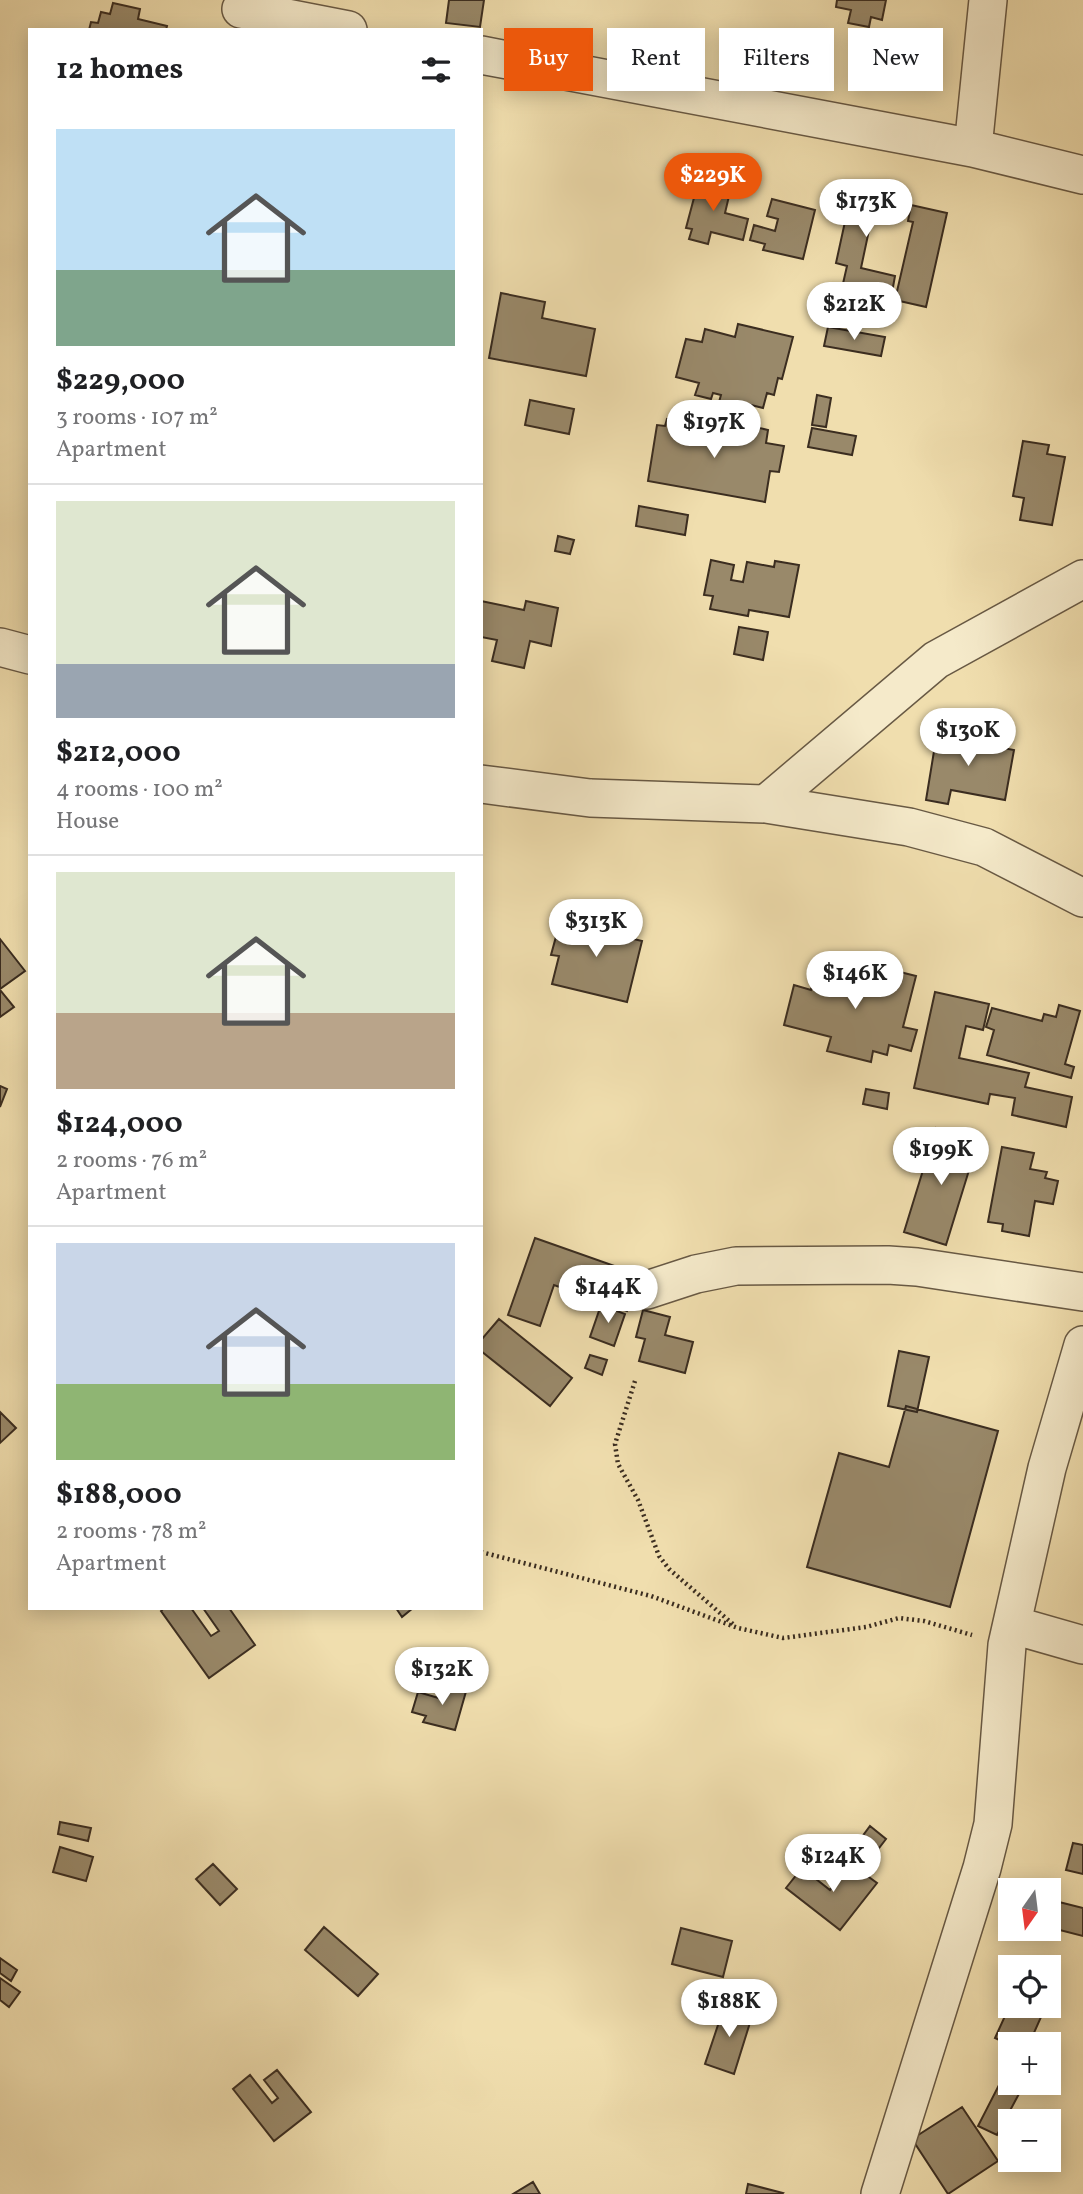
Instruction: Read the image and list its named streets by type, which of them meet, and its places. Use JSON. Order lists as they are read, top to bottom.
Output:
{
  "north": "bottom",
  "page": {
    "chip": [
      "Buy",
      "Rent",
      "Filters",
      "New"
    ],
    "heading": "12 homes",
    "list": [
      {
        "name": "$229,000",
        "note": "3 rooms · 107 m² · Apartment"
      },
      {
        "name": "$212,000",
        "note": "4 rooms · 100 m² · House"
      },
      {
        "name": "$124,000",
        "note": "2 rooms · 76 m² · Apartment"
      },
      {
        "name": "$188,000",
        "note": "2 rooms · 78 m² · Apartment"
      }
    ],
    "price": [
      "$229K",
      "$173K",
      "$212K",
      "$197K",
      "$130K",
      "$313K",
      "$146K",
      "$199K",
      "$144K",
      "$132K",
      "$124K",
      "$188K"
    ],
    "map_buttons": ["+", "−"]
  }
}
